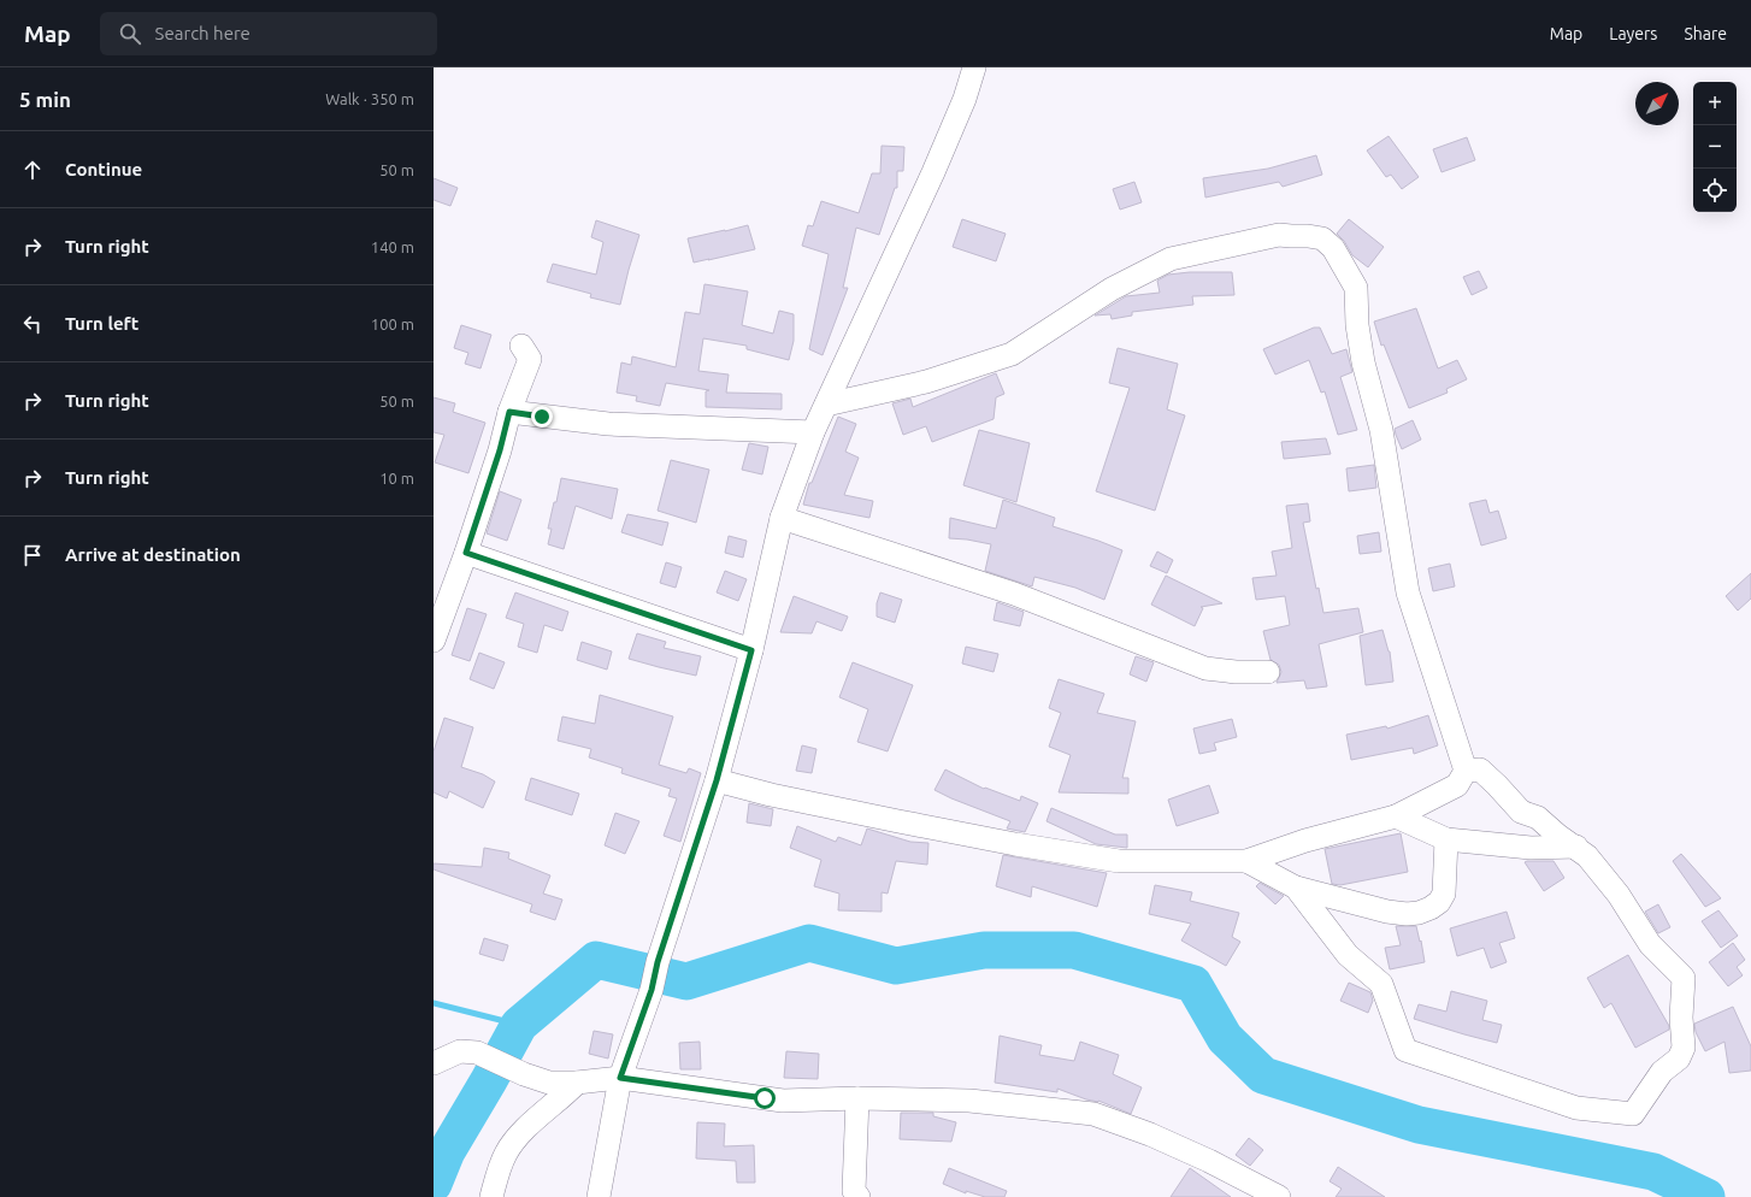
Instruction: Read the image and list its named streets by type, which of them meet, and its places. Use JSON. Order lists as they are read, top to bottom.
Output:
{
  "north": "top right",
  "page": {
    "header": "Map",
    "search": "Search here",
    "nav": ["Map", "Layers", "Share"],
    "heading": ["5 min", "Walk · 350 m"],
    "map_buttons": ["+", "−"],
    "list": [
      ["Continue", "50 m"],
      ["Turn right", "140 m"],
      ["Turn left", "100 m"],
      ["Turn right", "50 m"],
      ["Turn right", "10 m"],
      "Arrive at destination"
    ]
  }
}
